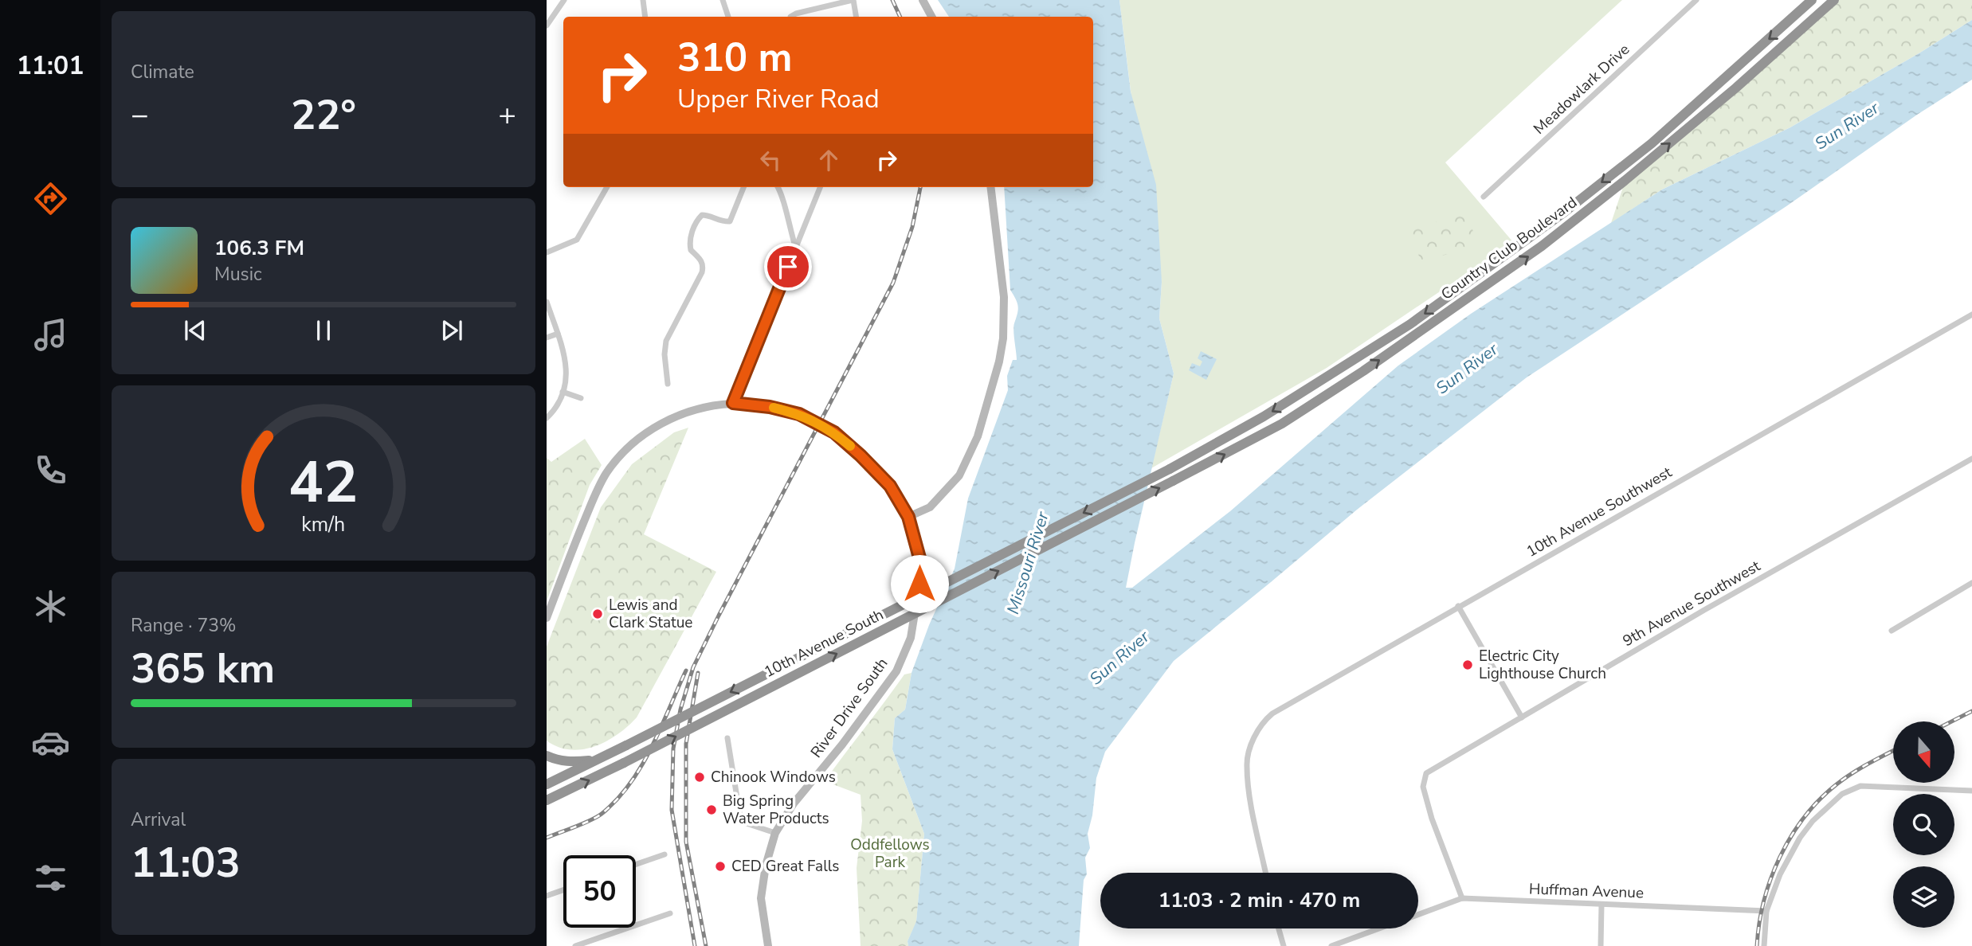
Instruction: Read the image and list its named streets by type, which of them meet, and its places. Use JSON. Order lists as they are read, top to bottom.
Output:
{
  "streets": {
    "highway": ["Country Club Boulevard", "10th Avenue South"],
    "main road": ["River Drive South"],
    "street": [
      "Meadowlark Drive",
      "10th Avenue Southwest",
      "9th Avenue Southwest",
      "Huffman Avenue"
    ]
  },
  "crossings": [
    ["Country Club Boulevard", "10th Avenue South"],
    ["9th Avenue Southwest", "Huffman Avenue"]
  ],
  "water": ["Sun River", "Missouri River"],
  "parks": ["Oddfellows Park"],
  "places": [
    "Lewis and Clark Statue",
    "Electric City Lighthouse Church",
    "Chinook Windows",
    "Big Spring Water Products",
    "CED Great Falls"
  ],
  "north": "bottom",
  "page": {
    "tabs": "11:01",
    "tile": [
      "Climate",
      ["Range · 73%", "365 km"],
      ["Arrival", "11:03"]
    ],
    "turn": ["310 m", "Upper River Road"],
    "heat": ["−", "22°", "+"],
    "song": ["106.3 FM", "Music"],
    "limit": "50",
    "trip": "11:03 · 2 min · 470 m",
    "gauge": ["42", "km/h"]
  }
}
